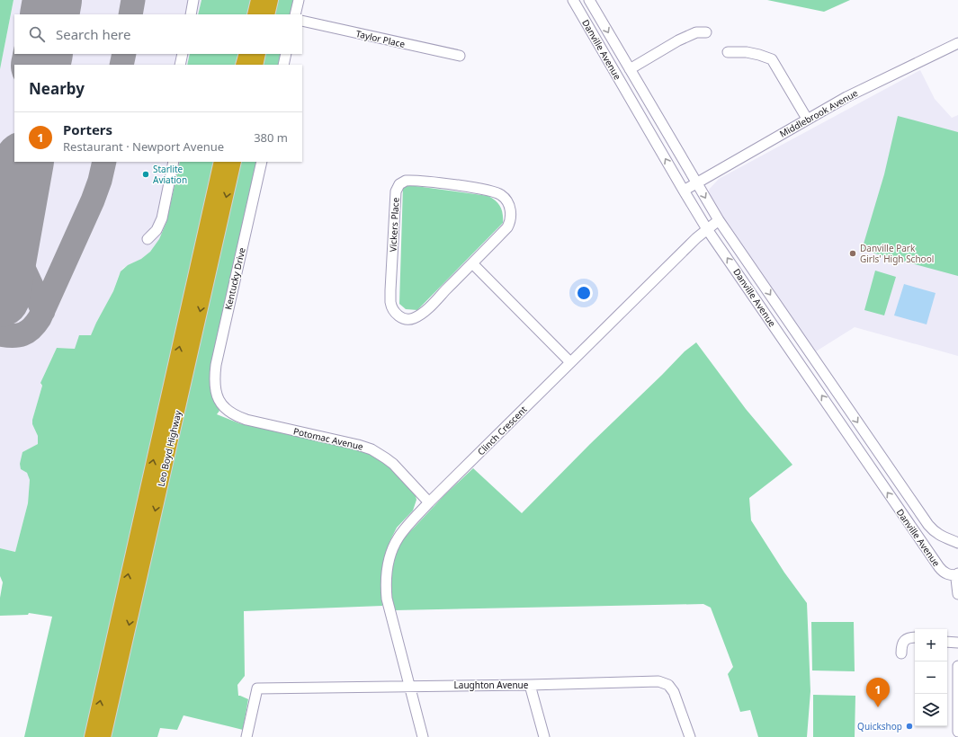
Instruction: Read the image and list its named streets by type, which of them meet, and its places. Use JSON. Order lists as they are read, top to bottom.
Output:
{
  "streets": {
    "highway": ["Leo Boyd Highway"],
    "street": [
      "Taylor Place",
      "Danville Avenue",
      "Middlebrook Avenue",
      "Vickers Place",
      "Kentucky Drive",
      "Clinch Crescent",
      "Potomac Avenue",
      "Laughton Avenue"
    ]
  },
  "crossings": [
    ["Danville Avenue", "Middlebrook Avenue"],
    ["Danville Avenue", "Clinch Crescent"],
    ["Kentucky Drive", "Potomac Avenue"],
    ["Clinch Crescent", "Potomac Avenue"],
    ["Clinch Crescent", "Laughton Avenue"]
  ],
  "places": ["Starlite Aviation", "Danville Park Girls' High School", "Quickshop"],
  "page": {
    "search": "Search here",
    "heading": "Nearby",
    "list": [
      {
        "mark": "1",
        "name": "Porters",
        "note": "Restaurant · Newport Avenue",
        "value": "380 m"
      }
    ],
    "map_buttons": ["+", "−"],
    "pins": "1"
  }
}
